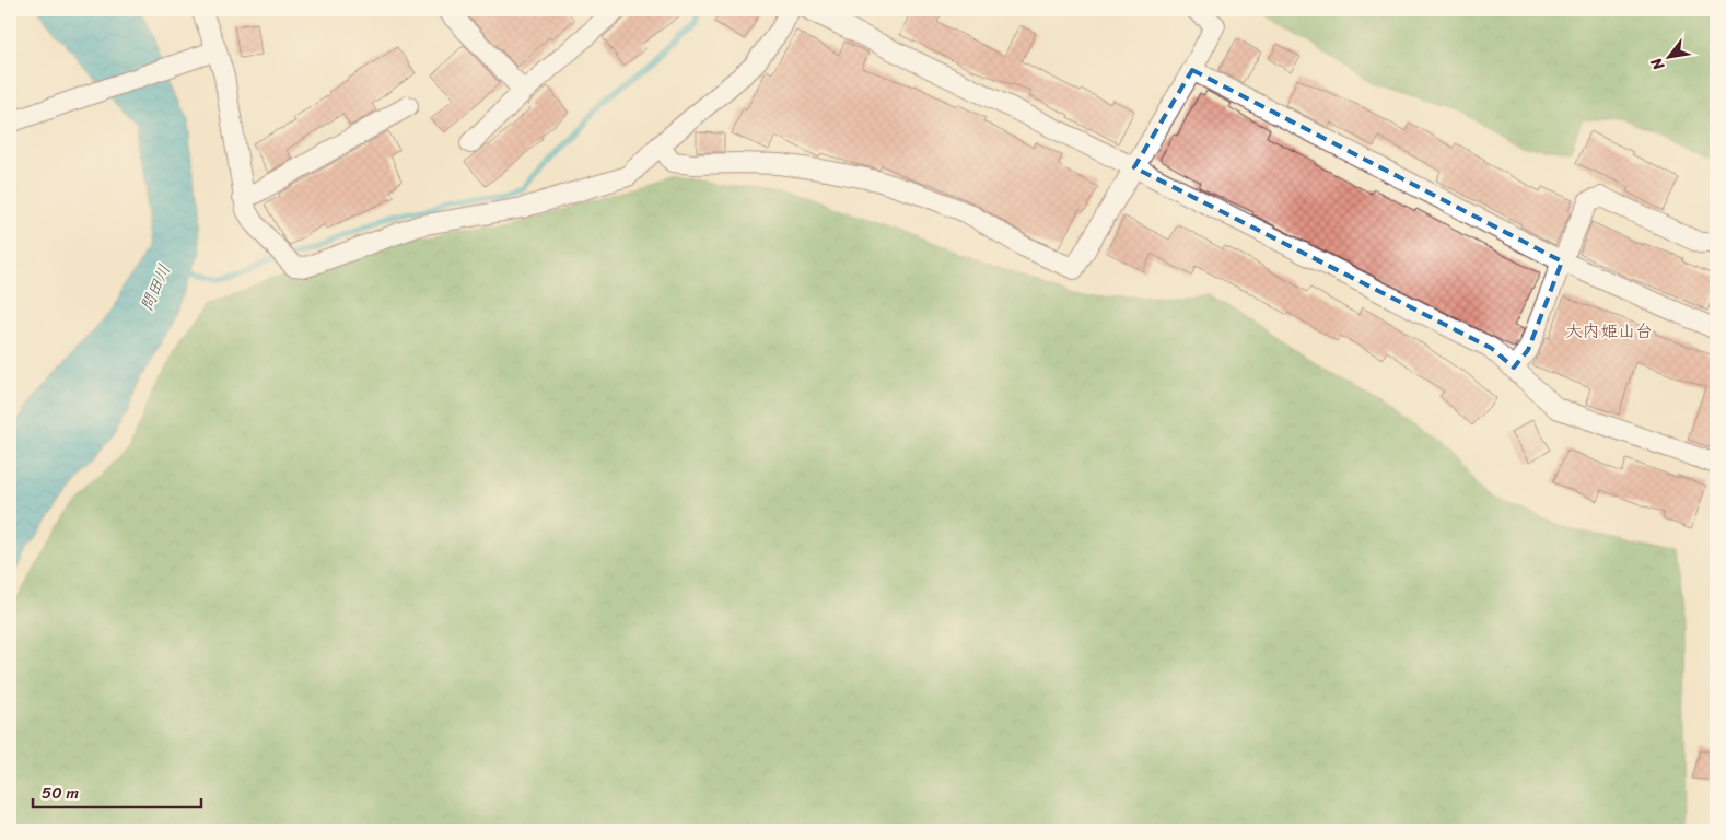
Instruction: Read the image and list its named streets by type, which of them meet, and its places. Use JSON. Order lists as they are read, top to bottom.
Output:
{
  "districts": ["大内姫山台"],
  "water": ["問田川"],
  "scale_bar": "50 m",
  "north": "bottom left"
}
